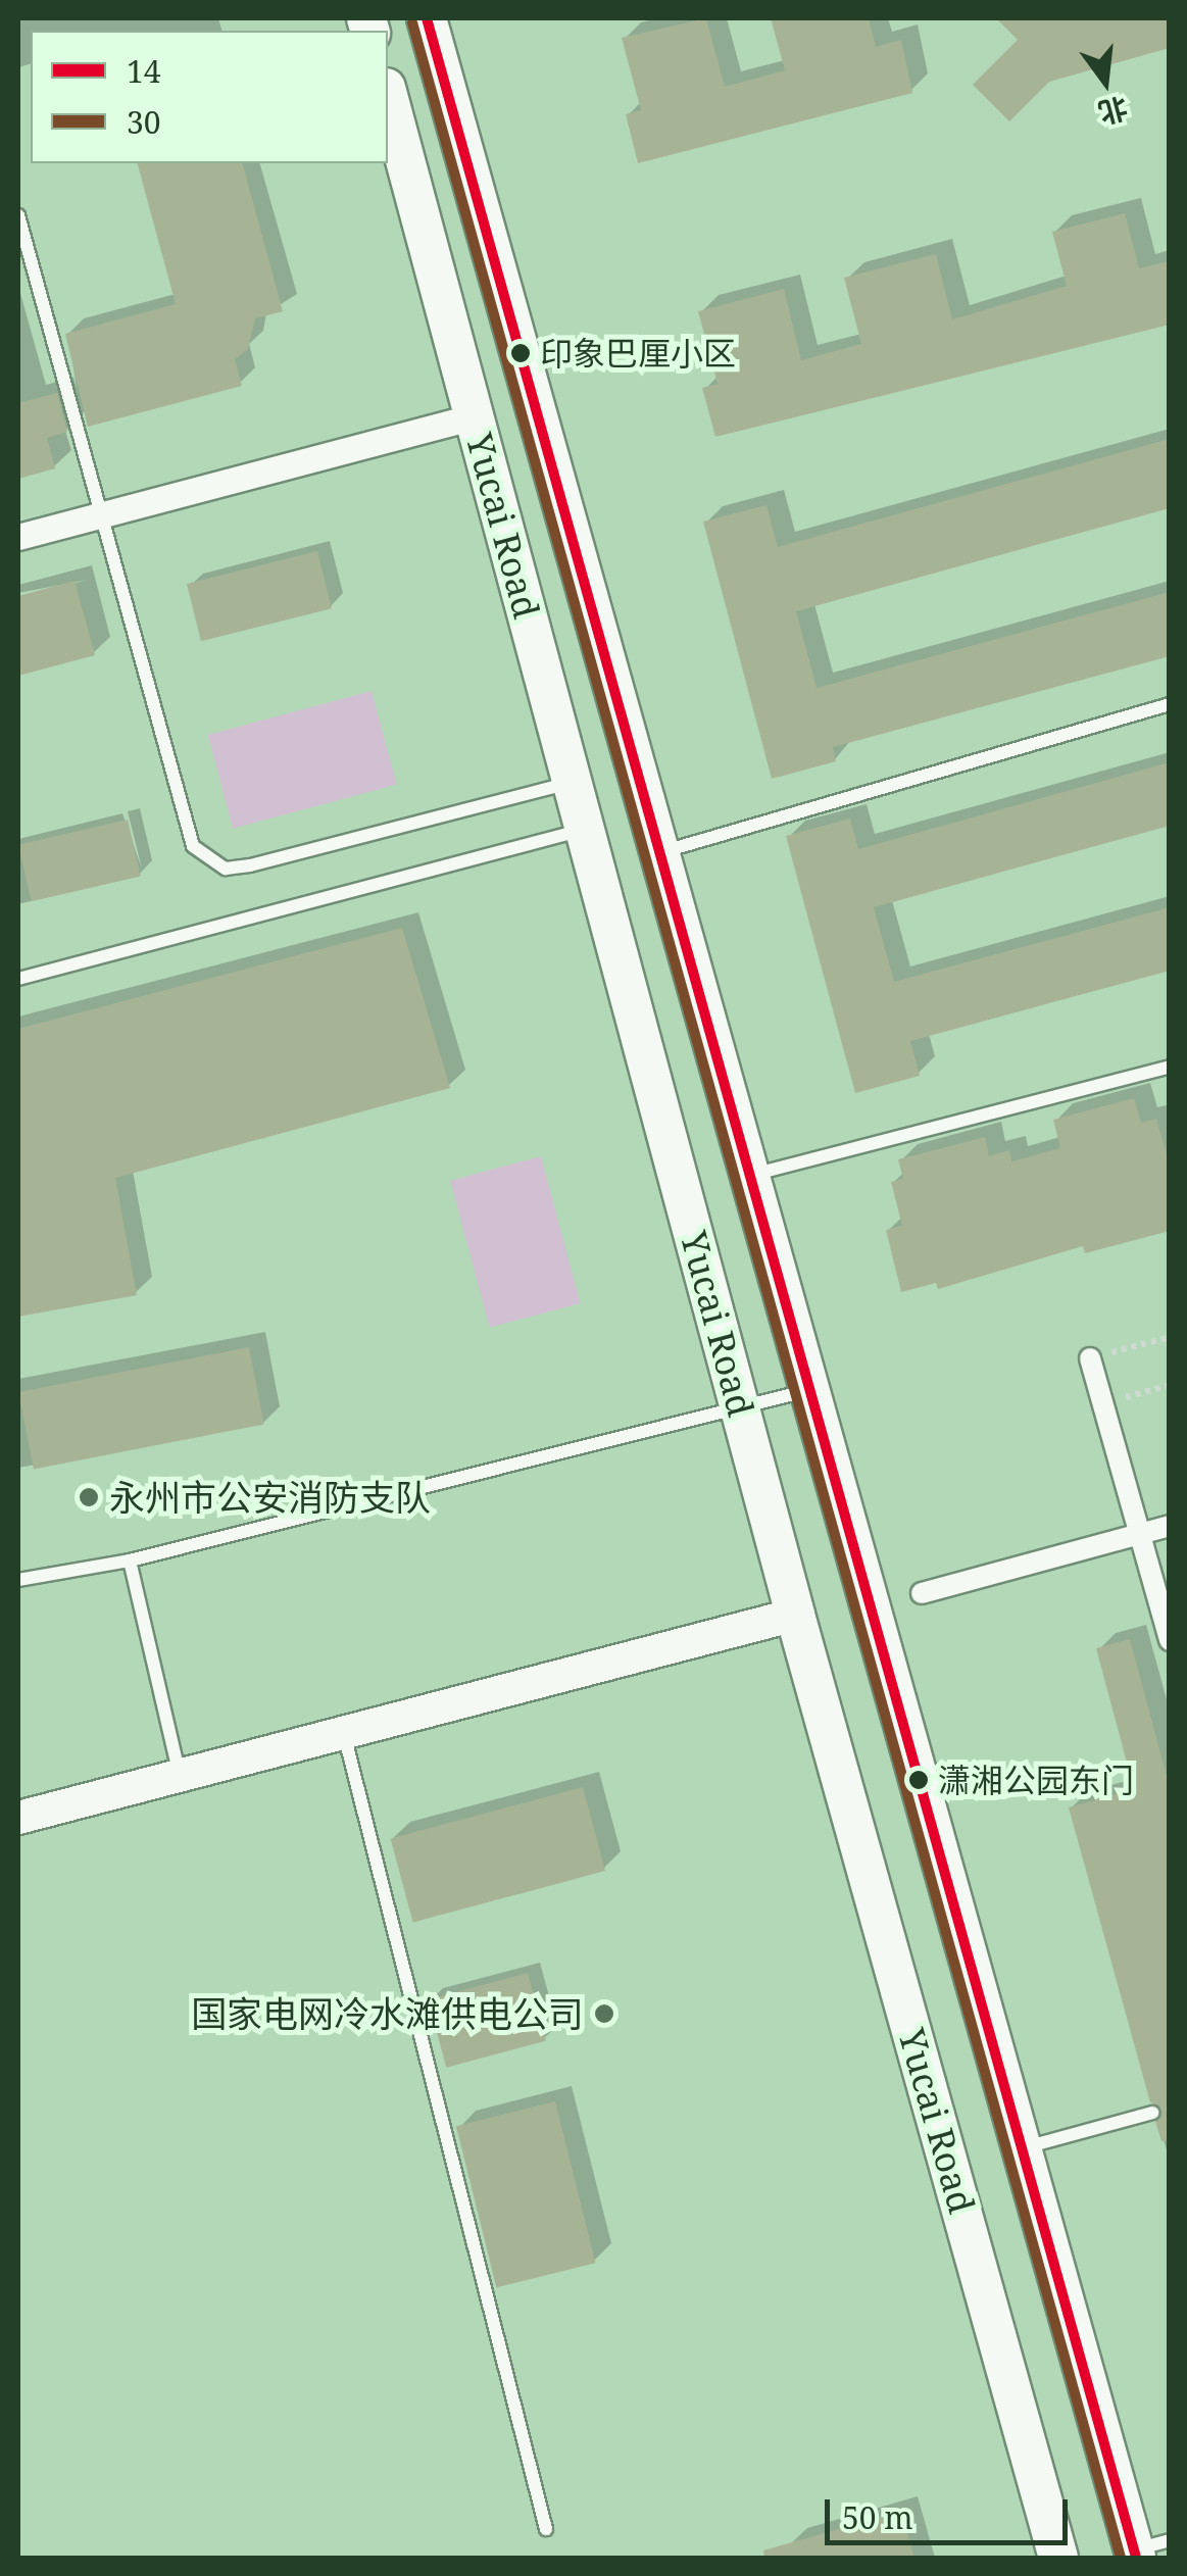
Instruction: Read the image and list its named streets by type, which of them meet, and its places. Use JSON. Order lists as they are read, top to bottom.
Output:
{
  "streets": {
    "main road": ["Yucai Road"]
  },
  "places": [
    "印象巴厘小区",
    "永州市公安消防支队",
    "潇湘公园东门",
    "国家电网冷水滩供电公司"
  ],
  "lines": ["transit line 14", "transit line 30"],
  "legend": ["14", "30"],
  "scale_bar": "50 m",
  "north": "bottom"
}
